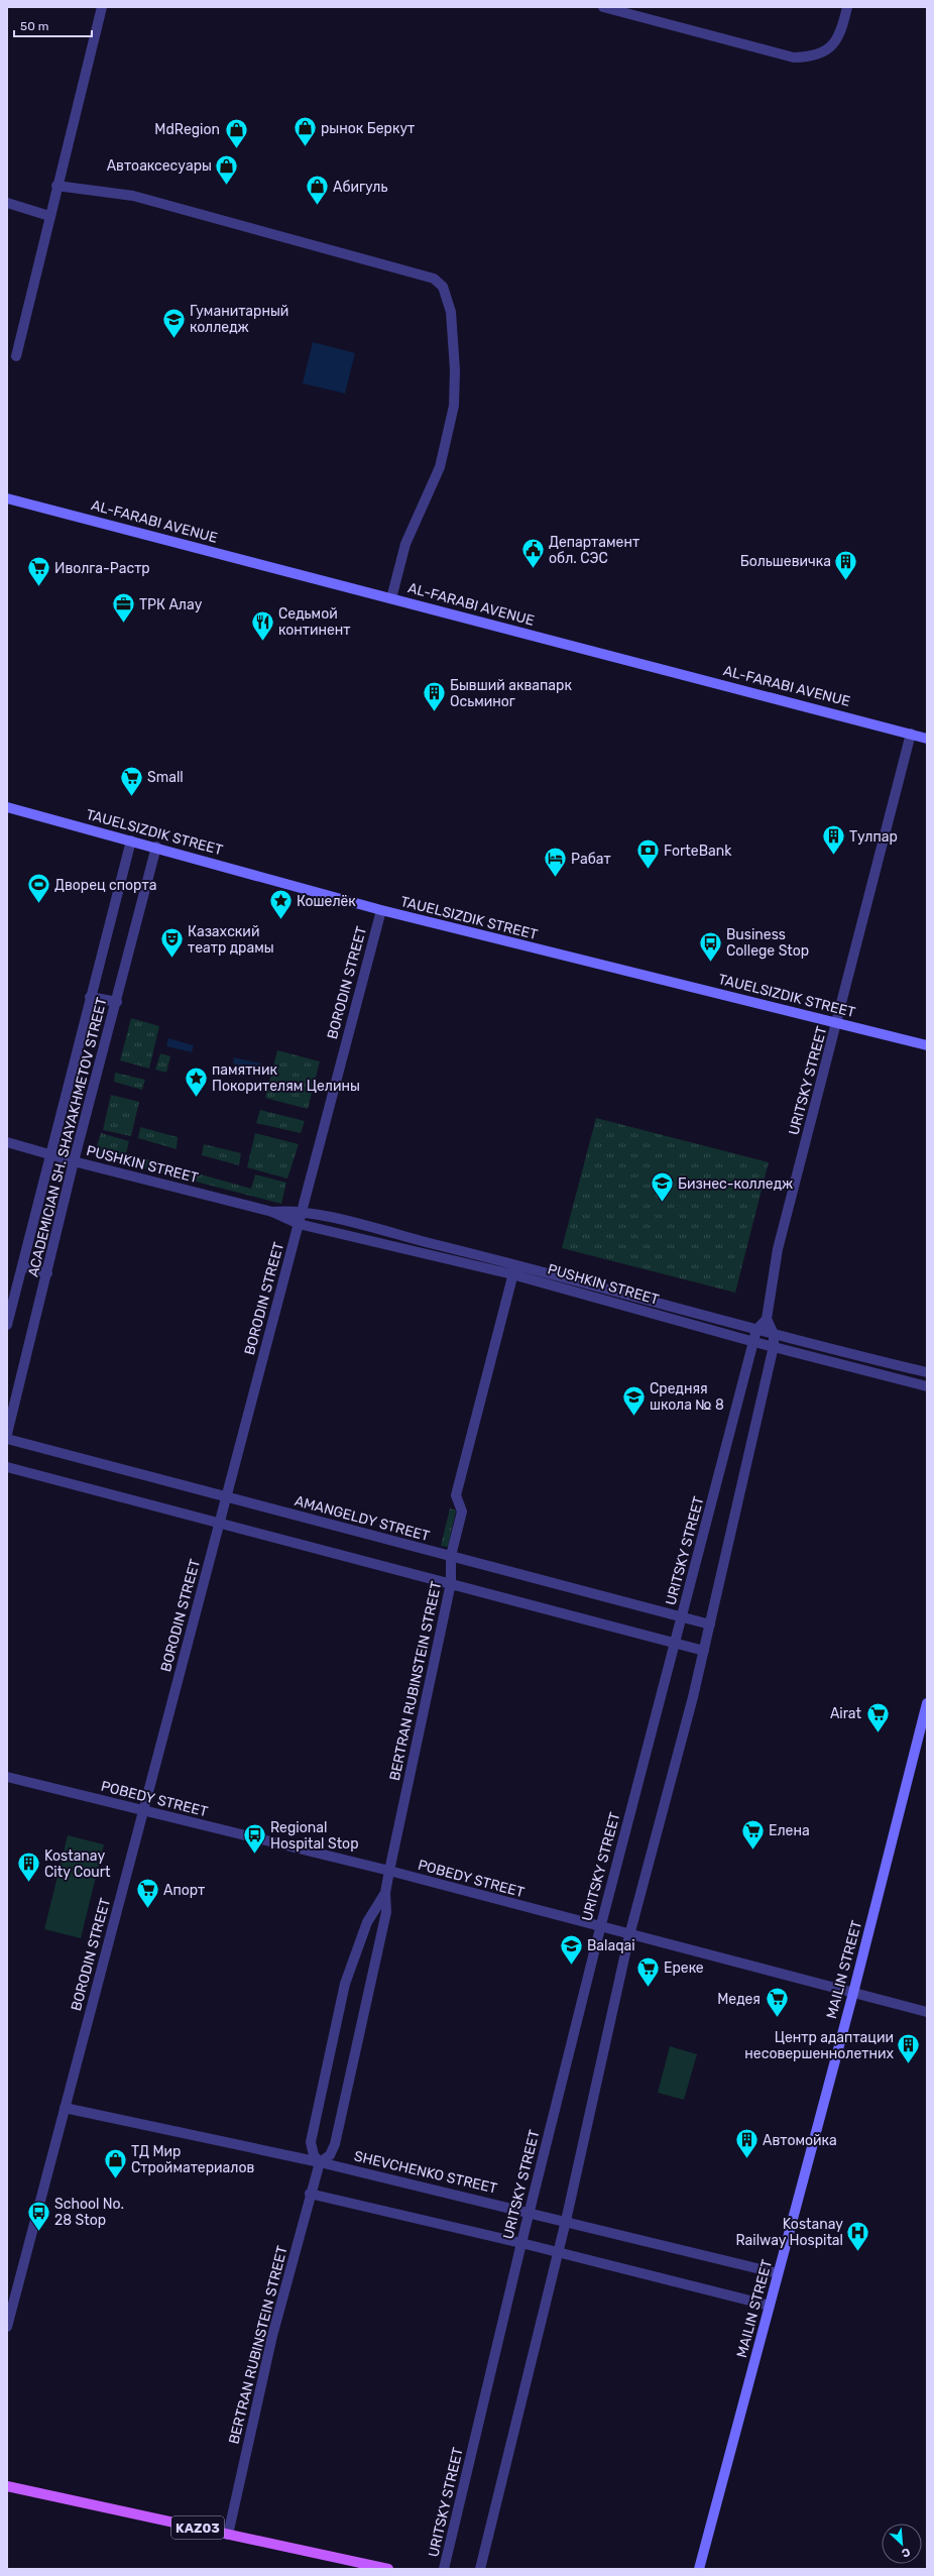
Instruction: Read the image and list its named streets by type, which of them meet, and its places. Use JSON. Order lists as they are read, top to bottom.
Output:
{
  "streets": {
    "main road": [
      "AL-FARABI AVENUE",
      "TAUELSІZDІK STREET",
      "MAILIN STREET",
      "KАZ03"
    ],
    "street": [
      "BORODIN STREET",
      "URITSKY STREET",
      "ACADEMICIAN SH. SHAYAKHMETOV STREET",
      "PUSHKIN STREET",
      "AMANGELDY STREET",
      "BERTRAN RUBINSTEIN STREET",
      "POBEDY STREET",
      "SHEVCHENKO STREET"
    ]
  },
  "crossings": [
    ["AL-FARABI AVENUE", "URITSKY STREET"],
    ["TAUELSІZDІK STREET", "BORODIN STREET"],
    ["TAUELSІZDІK STREET", "URITSKY STREET"],
    ["TAUELSІZDІK STREET", "ACADEMICIAN SH. SHAYAKHMETOV STREET"],
    ["BORODIN STREET", "PUSHKIN STREET"],
    ["BORODIN STREET", "AMANGELDY STREET"],
    ["BORODIN STREET", "POBEDY STREET"],
    ["BORODIN STREET", "SHEVCHENKO STREET"],
    ["URITSKY STREET", "PUSHKIN STREET"],
    ["URITSKY STREET", "AMANGELDY STREET"],
    ["URITSKY STREET", "POBEDY STREET"],
    ["URITSKY STREET", "SHEVCHENKO STREET"],
    ["ACADEMICIAN SH. SHAYAKHMETOV STREET", "PUSHKIN STREET"],
    ["PUSHKIN STREET", "BERTRAN RUBINSTEIN STREET"],
    ["AMANGELDY STREET", "BERTRAN RUBINSTEIN STREET"],
    ["BERTRAN RUBINSTEIN STREET", "POBEDY STREET"],
    ["BERTRAN RUBINSTEIN STREET", "SHEVCHENKO STREET"],
    ["BERTRAN RUBINSTEIN STREET", "KАZ03"],
    ["POBEDY STREET", "MAILIN STREET"],
    ["MAILIN STREET", "SHEVCHENKO STREET"]
  ],
  "places": {
    "shop": [
      "рынок Беркут",
      "MdRegion",
      "Автоаксесуары",
      "Абигуль",
      "ТД Мир Стройматериалов"
    ],
    "school or university": [
      "Гуманитарный колледж",
      "Бизнес-колледж",
      "Средняя школа № 8",
      "Balaqai"
    ],
    "public building": ["Департамент обл. СЭС"],
    "building": [
      "Большевичка",
      "Бывший аквапарк Осьминог",
      "Тулпар",
      "Kostanay City Court",
      "Центр адаптации несовершеннолетних",
      "Автомойка"
    ],
    "supermarket": [
      "Иволга-Растр",
      "Small",
      "Airat",
      "Елена",
      "Апорт",
      "Ереке",
      "Медея"
    ],
    "office": ["ТРК Алау"],
    "restaurant": ["Седьмой континент"],
    "bank": ["ForteBank"],
    "hotel": ["Рабат"],
    "sports": ["Дворец спорта"],
    "place": ["Кошелёк", "памятник Покорителям Целины"],
    "theatre": ["Казахский театр драмы"],
    "bus stop": ["Business College Stop", "Regional Hospital Stop", "School No. 28 Stop"],
    "hospital": ["Kostanay Railway Hospital"]
  },
  "scale_bar": "50 m",
  "north": "bottom right"
}
